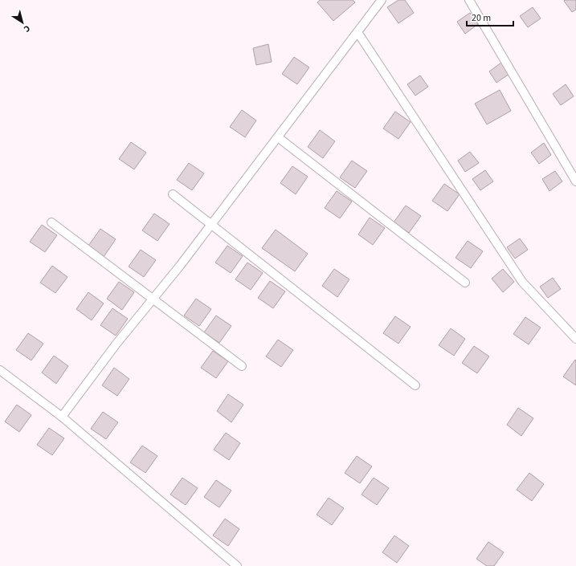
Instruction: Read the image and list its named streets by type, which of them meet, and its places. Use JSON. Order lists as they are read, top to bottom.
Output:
{
  "scale_bar": "20 m",
  "north": "bottom right"
}
